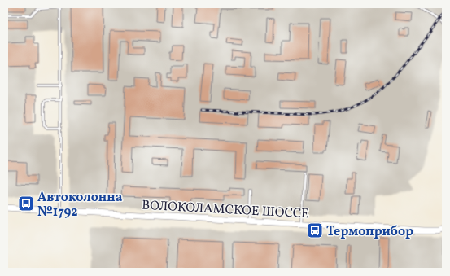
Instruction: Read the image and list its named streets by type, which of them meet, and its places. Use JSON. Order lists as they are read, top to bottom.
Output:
{
  "streets": {
    "street": ["ВОЛОКОЛАМСКОЕ ШОССЕ"]
  },
  "places": {
    "bus stop": ["Автоколонна №1792", "Термоприбор"]
  }
}
